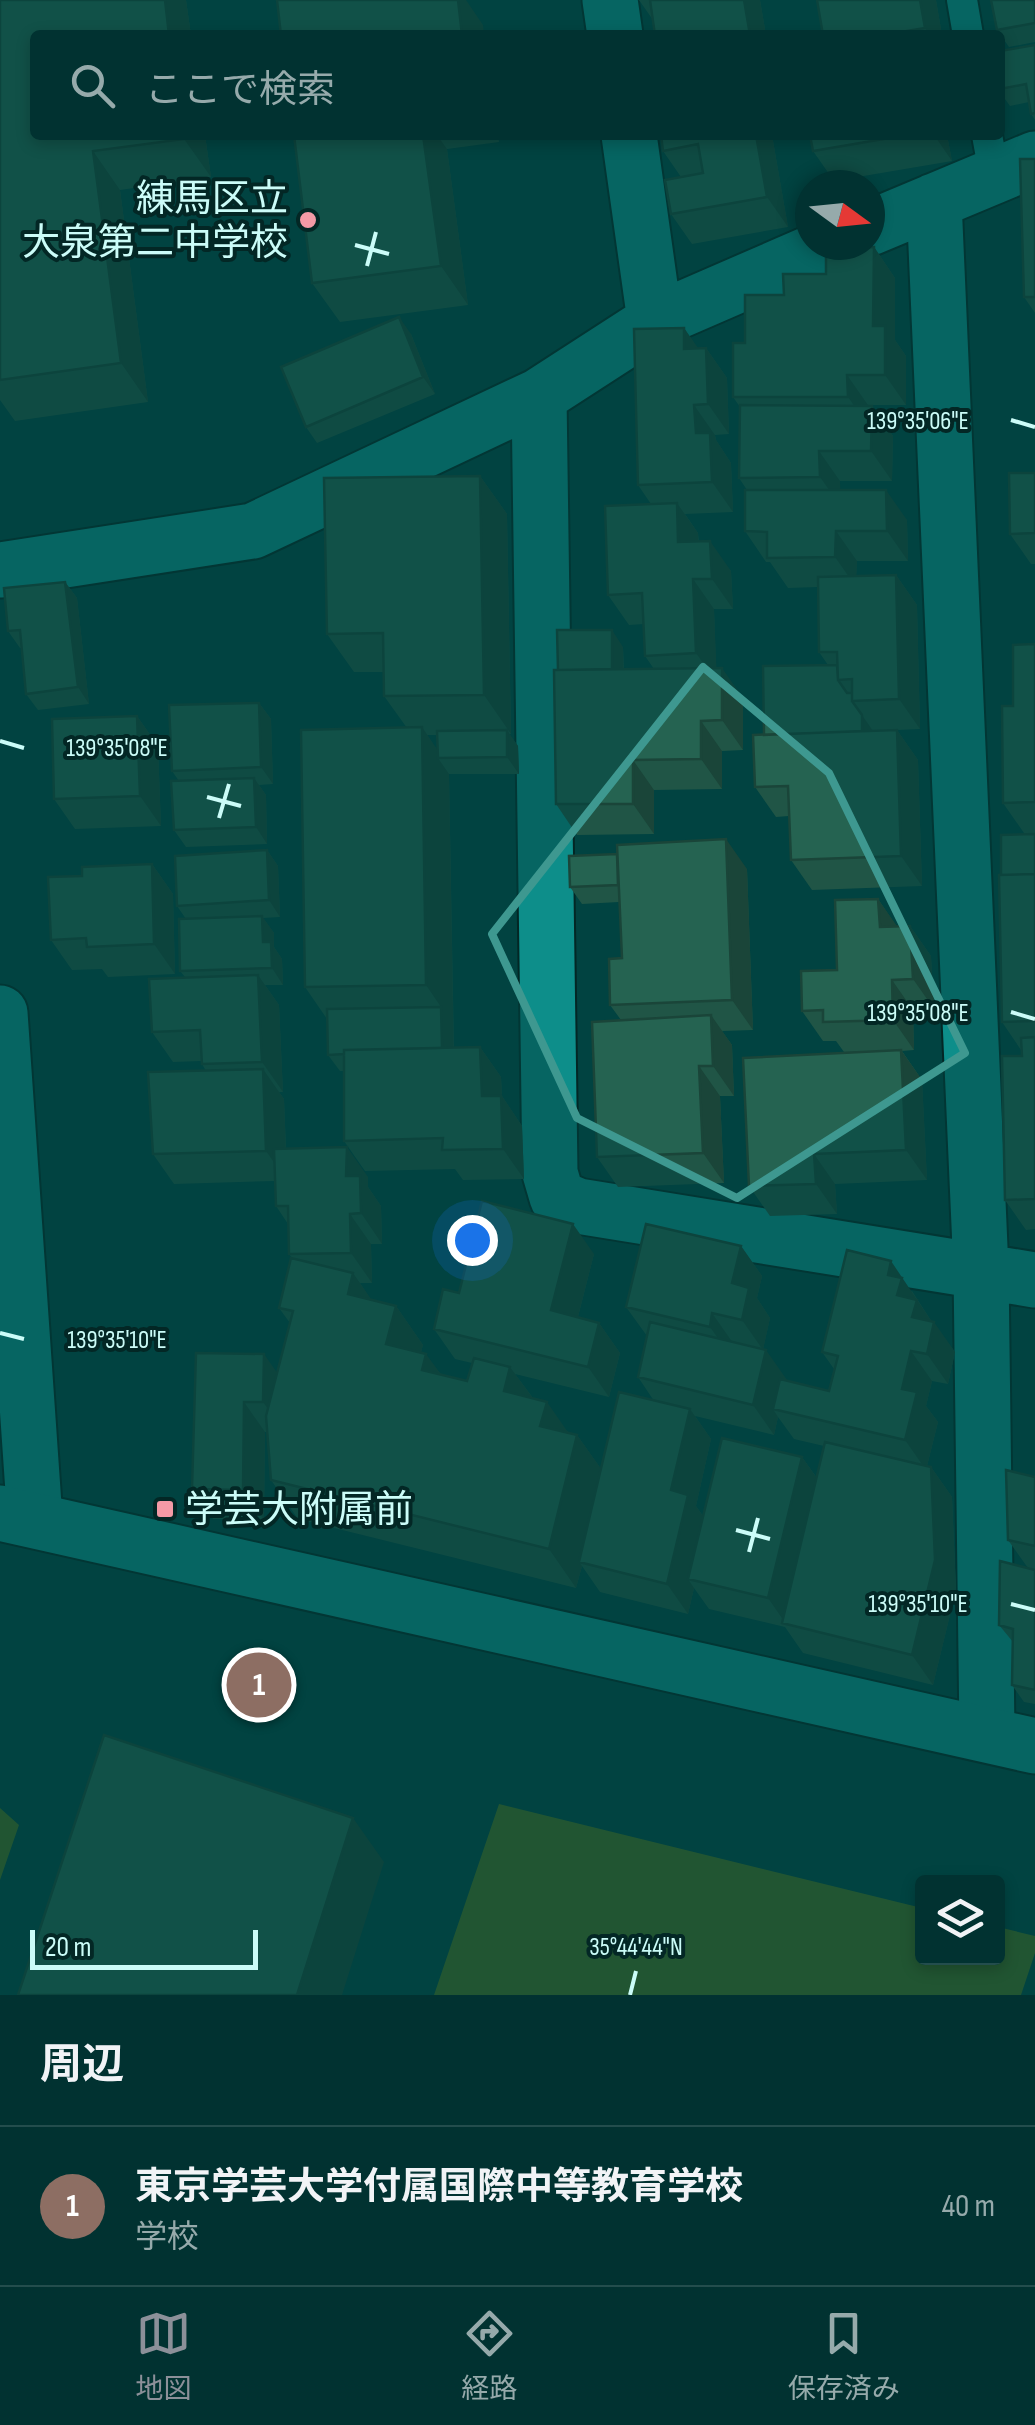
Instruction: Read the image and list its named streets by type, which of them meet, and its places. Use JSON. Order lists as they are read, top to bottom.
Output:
{
  "places": {
    "other": ["練馬区立 大泉第二中学校"],
    "transit": ["学芸大附属前"]
  },
  "scale_bar": "20 m",
  "north": "right",
  "page": {
    "search": "ここで検索",
    "pins": "1",
    "scale": "20 m",
    "heading": "周辺",
    "list": [
      {
        "mark": "1",
        "name": "東京学芸大学付属国際中等教育学校",
        "note": "学校",
        "value": "40 m"
      }
    ],
    "nav": ["地図", "経路", "保存済み"]
  },
  "coordinates": [
    "139°35'06\"E",
    "139°35'08\"E",
    "139°35'10\"E",
    "35°44'44\"N"
  ]
}
